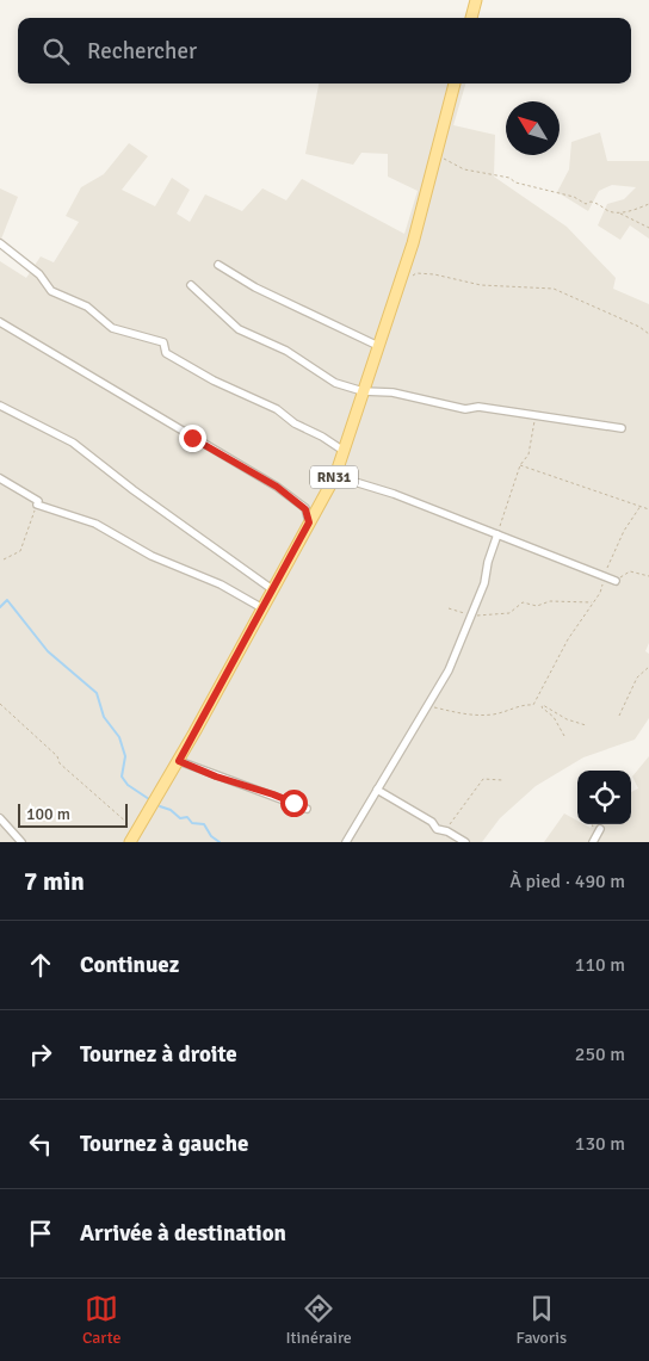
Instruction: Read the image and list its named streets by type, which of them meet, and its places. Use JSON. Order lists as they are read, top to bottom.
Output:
{
  "streets": {
    "main road": ["RN31"]
  },
  "scale_bar": "100 m",
  "north": "top left",
  "page": {
    "search": "Rechercher",
    "scale": "100 m",
    "heading": ["7 min", "À pied · 490 m"],
    "list": [
      ["Continuez", "110 m"],
      ["Tournez à droite", "250 m"],
      ["Tournez à gauche", "130 m"],
      "Arrivée à destination"
    ],
    "nav": ["Carte", "Itinéraire", "Favoris"]
  }
}
